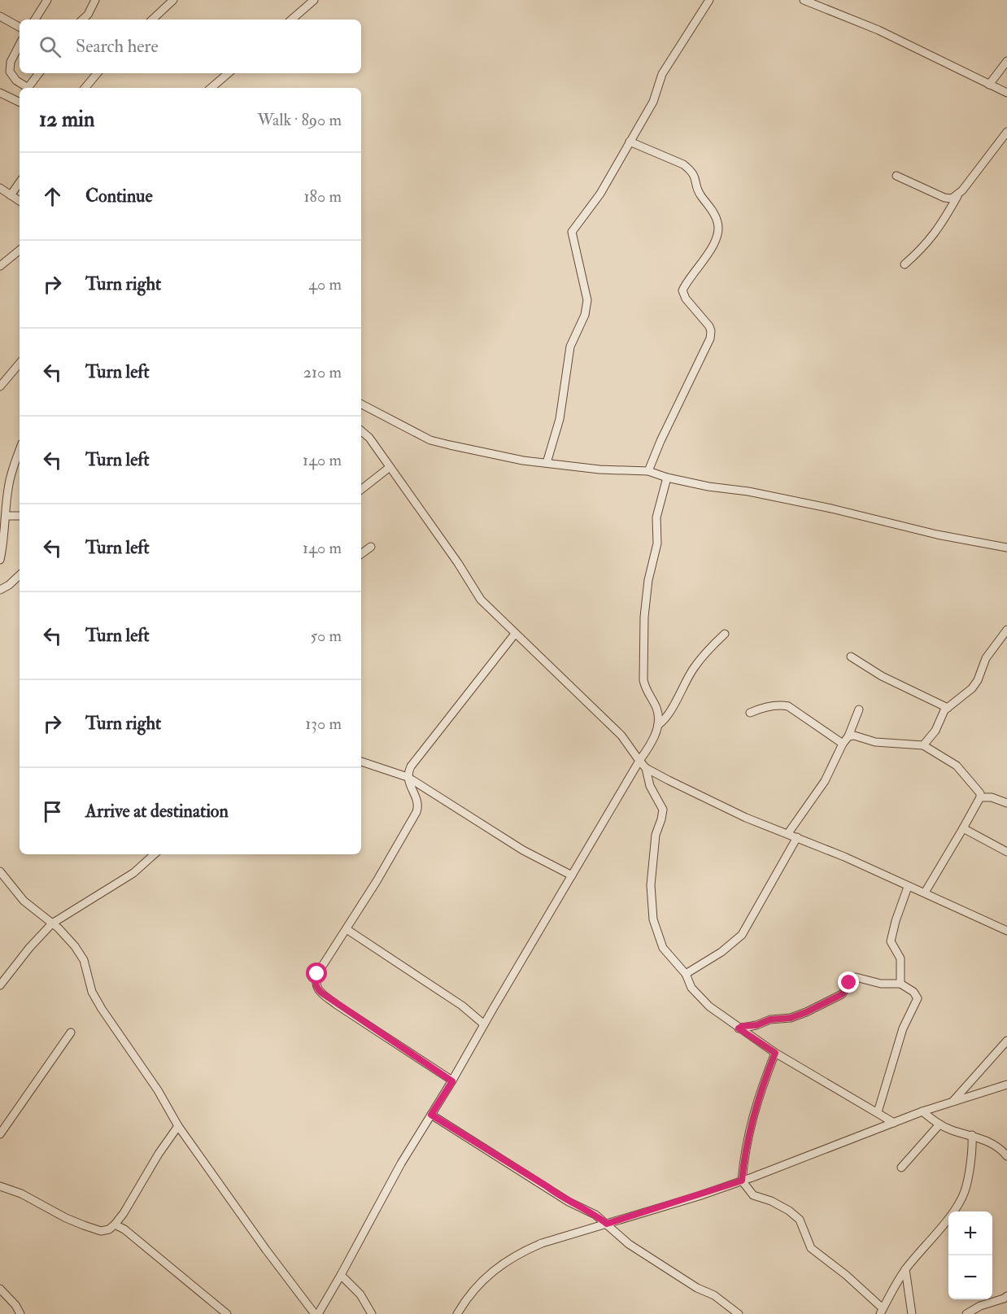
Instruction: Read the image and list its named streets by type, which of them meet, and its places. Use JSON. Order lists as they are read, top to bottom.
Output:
{
  "page": {
    "search": "Search here",
    "heading": ["12 min", "Walk · 890 m"],
    "list": [
      ["Continue", "180 m"],
      ["Turn right", "40 m"],
      ["Turn left", "210 m"],
      ["Turn left", "140 m"],
      ["Turn left", "140 m"],
      ["Turn left", "50 m"],
      ["Turn right", "130 m"],
      "Arrive at destination"
    ],
    "map_buttons": ["+", "−"]
  }
}
